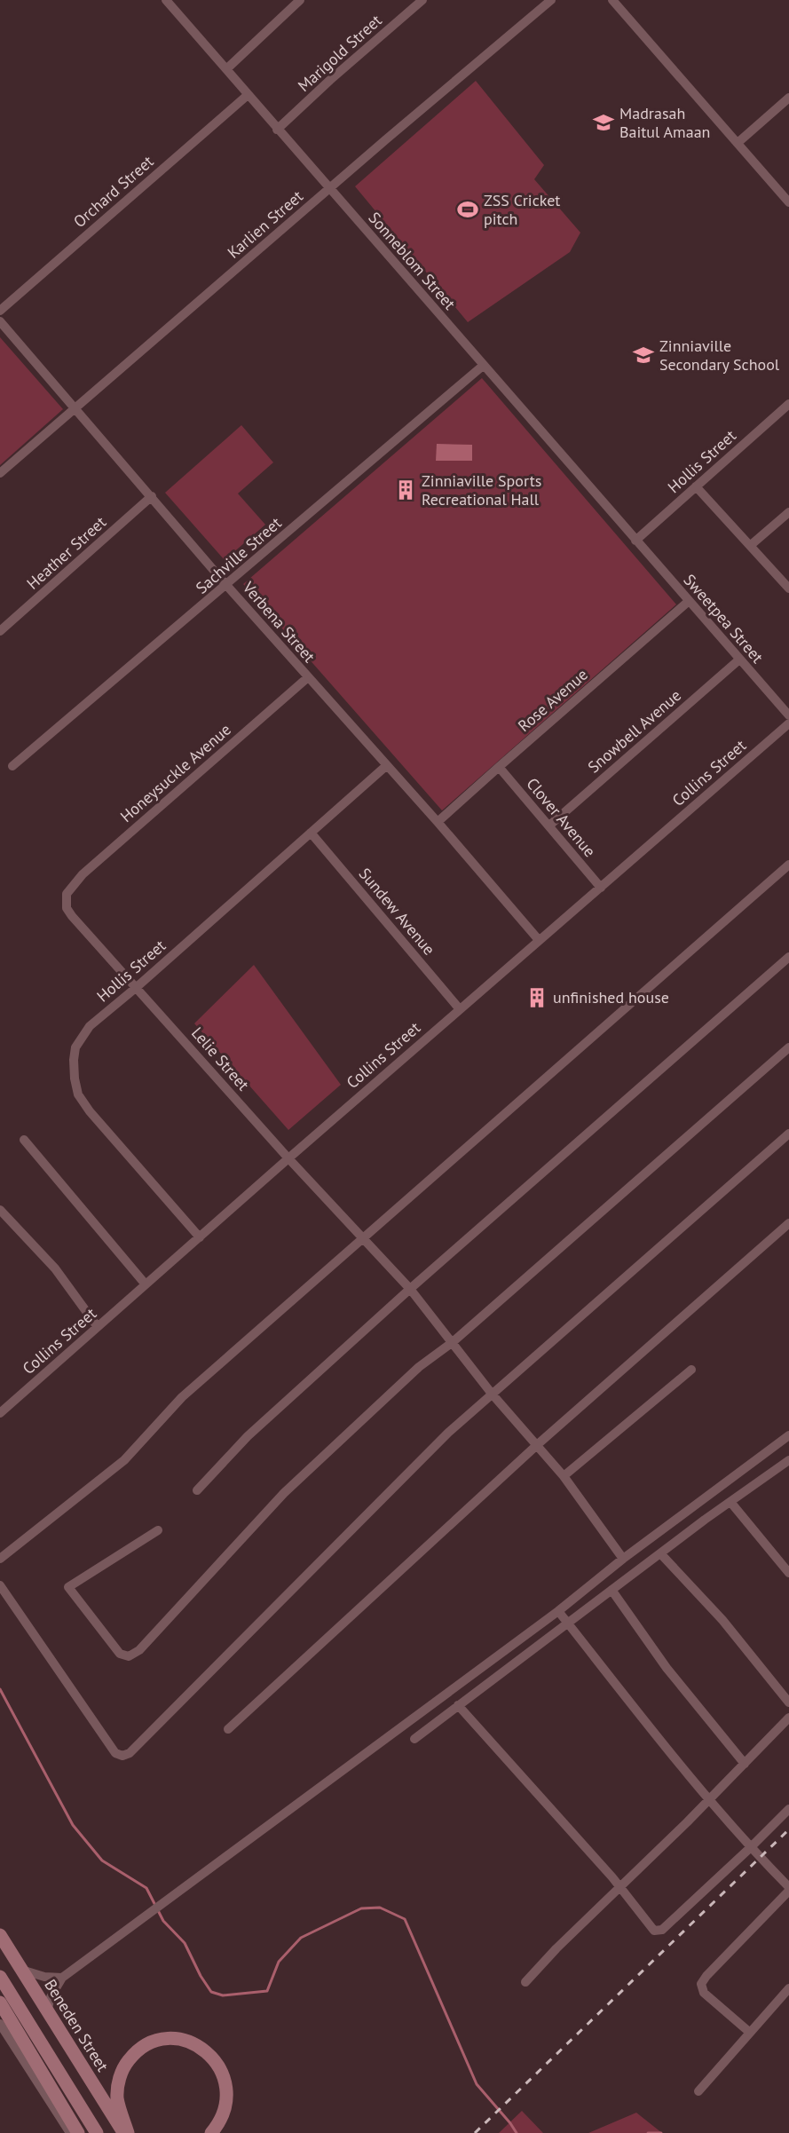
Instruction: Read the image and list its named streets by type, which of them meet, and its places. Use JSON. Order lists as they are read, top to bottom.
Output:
{
  "streets": {
    "main road": ["Beneden Street"],
    "street": [
      "Marigold Street",
      "Orchard Street",
      "Karlien Street",
      "Sonneblom Street",
      "Hollis Street",
      "Heather Street",
      "Sachville Street",
      "Sweetpea Street",
      "Verbena Street",
      "Rose Avenue",
      "Snowbell Avenue",
      "Honeysuckle Avenue",
      "Collins Street",
      "Clover Avenue",
      "Sundew Avenue",
      "Lelie Street"
    ]
  },
  "crossings": [
    ["Marigold Street", "Sonneblom Street"],
    ["Orchard Street", "Sonneblom Street"],
    ["Karlien Street", "Sonneblom Street"],
    ["Karlien Street", "Verbena Street"],
    ["Sonneblom Street", "Hollis Street"],
    ["Sonneblom Street", "Sachville Street"],
    ["Sonneblom Street", "Sweetpea Street"],
    ["Hollis Street", "Sweetpea Street"],
    ["Hollis Street", "Verbena Street"],
    ["Hollis Street", "Collins Street"],
    ["Hollis Street", "Sundew Avenue"],
    ["Hollis Street", "Lelie Street"],
    ["Heather Street", "Verbena Street"],
    ["Sachville Street", "Verbena Street"],
    ["Sweetpea Street", "Rose Avenue"],
    ["Sweetpea Street", "Snowbell Avenue"],
    ["Verbena Street", "Rose Avenue"],
    ["Verbena Street", "Honeysuckle Avenue"],
    ["Verbena Street", "Collins Street"],
    ["Rose Avenue", "Clover Avenue"],
    ["Snowbell Avenue", "Clover Avenue"],
    ["Honeysuckle Avenue", "Lelie Street"],
    ["Collins Street", "Clover Avenue"],
    ["Collins Street", "Sundew Avenue"],
    ["Collins Street", "Lelie Street"]
  ],
  "places": {
    "school or university": ["Madrasah Baitul Amaan", "Zinniaville Secondary School"],
    "sports": ["ZSS Cricket pitch"],
    "building": ["Zinniaville Sports Recreational Hall", "unfinished house"]
  }
}
